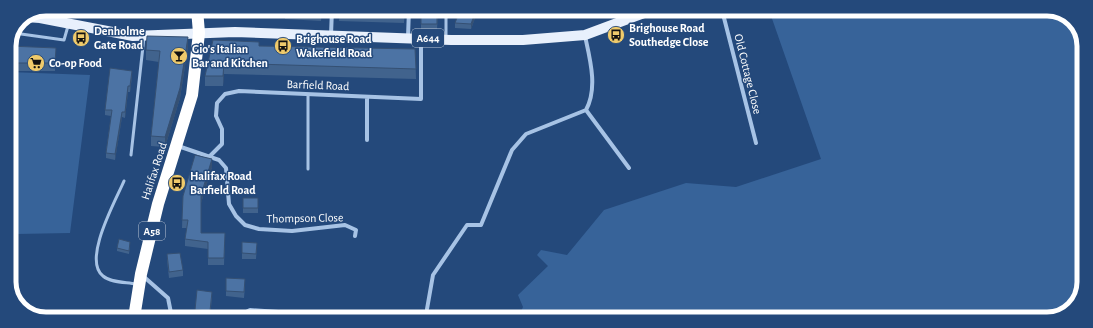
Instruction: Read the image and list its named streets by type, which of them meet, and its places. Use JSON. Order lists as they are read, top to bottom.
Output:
{
  "streets": {
    "highway": ["Halifax Road", "A58"],
    "main road": ["A644"],
    "street": ["Old Cottage Close", "Barfield Road", "Thompson Close"]
  },
  "crossings": [
    ["A644", "Barfield Road"],
    ["A644", "Halifax Road"],
    ["A644", "A58"],
    ["Barfield Road", "Thompson Close"],
    ["Halifax Road", "Thompson Close"],
    ["Halifax Road", "A58"]
  ],
  "places": {
    "bus stop": [
      "Brighouse Road Southedge Close",
      "Denholme Gate Road",
      "Brighouse Road Wakefield Road",
      "Halifax Road Barfield Road"
    ],
    "bar": ["Gio's Italian Bar and Kitchen"],
    "supermarket": ["Co-op Food"]
  }
}
